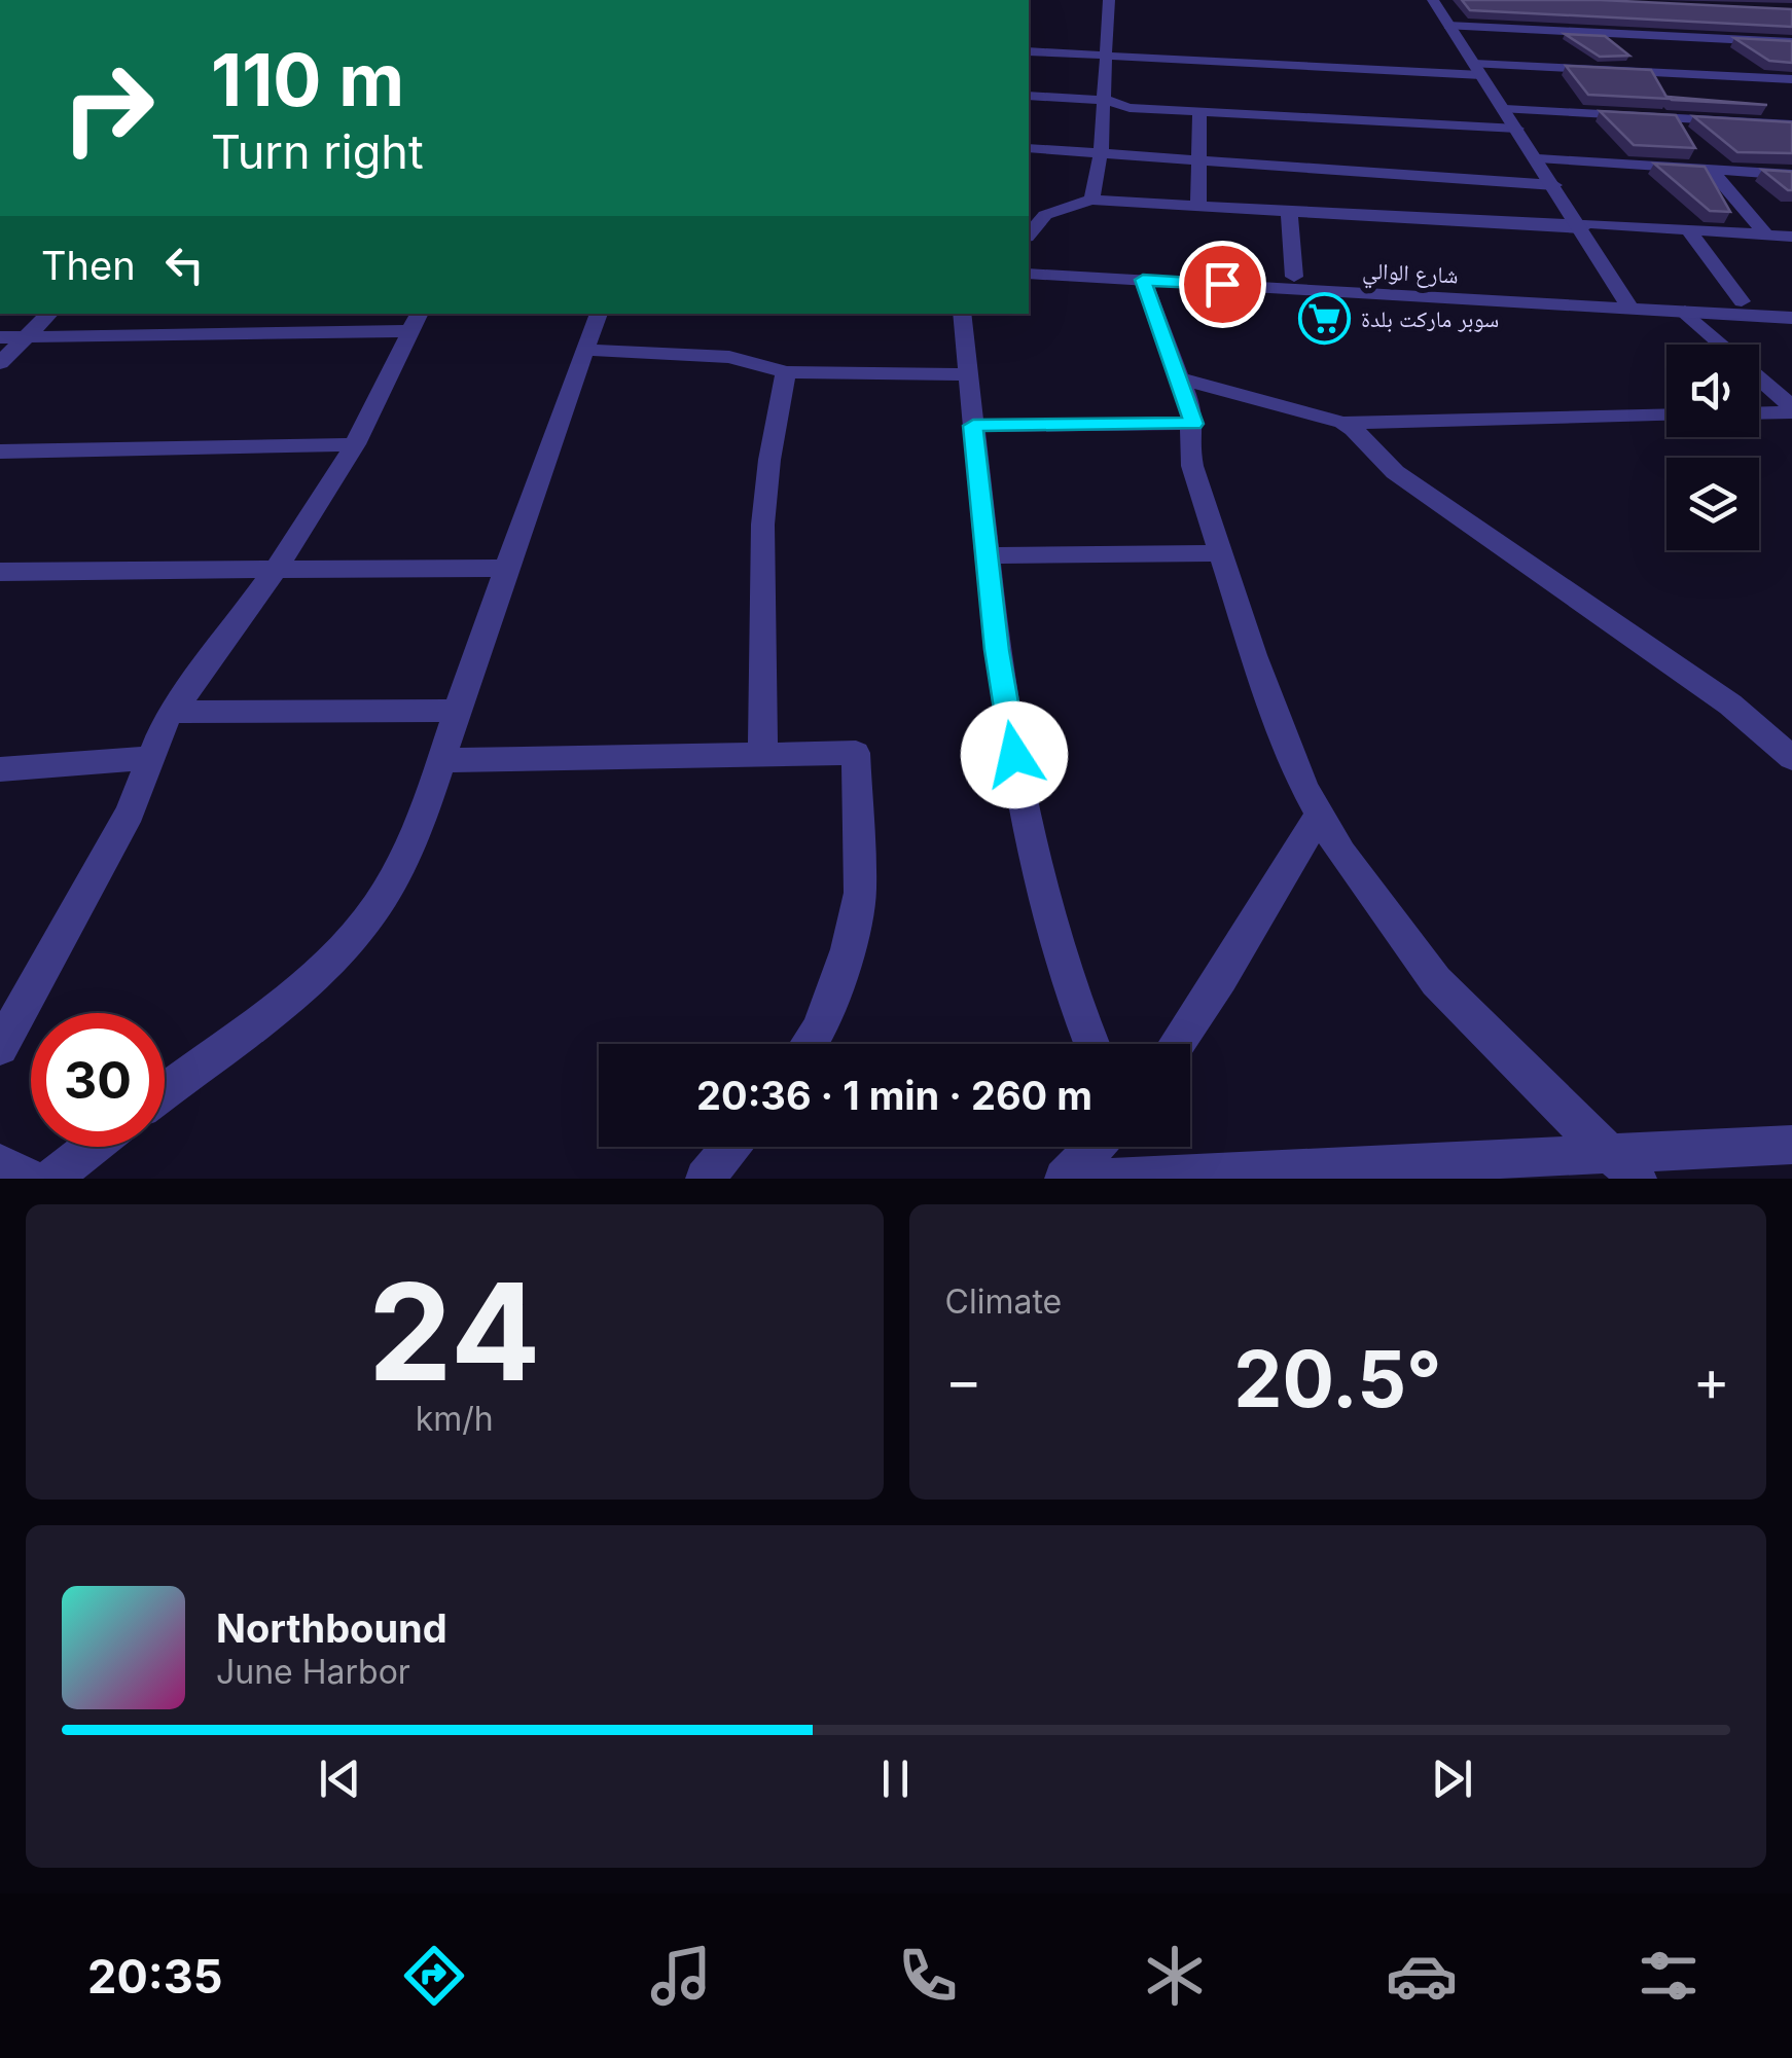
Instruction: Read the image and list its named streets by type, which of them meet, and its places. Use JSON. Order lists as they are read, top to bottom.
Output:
{
  "streets": {
    "street": ["شارع الوالي"]
  },
  "places": {
    "supermarket": ["سوبر ماركت بلدة"]
  },
  "page": {
    "turn": ["110 m", "Turn right"],
    "then": "Then",
    "limit": "30",
    "trip": "20:36 · 1 min · 260 m",
    "tile": [
      ["24", "km/h"],
      "Climate"
    ],
    "heat": ["−", "20.5°", "+"],
    "song": ["Northbound", "June Harbor"],
    "tabs": "20:35"
  }
}
